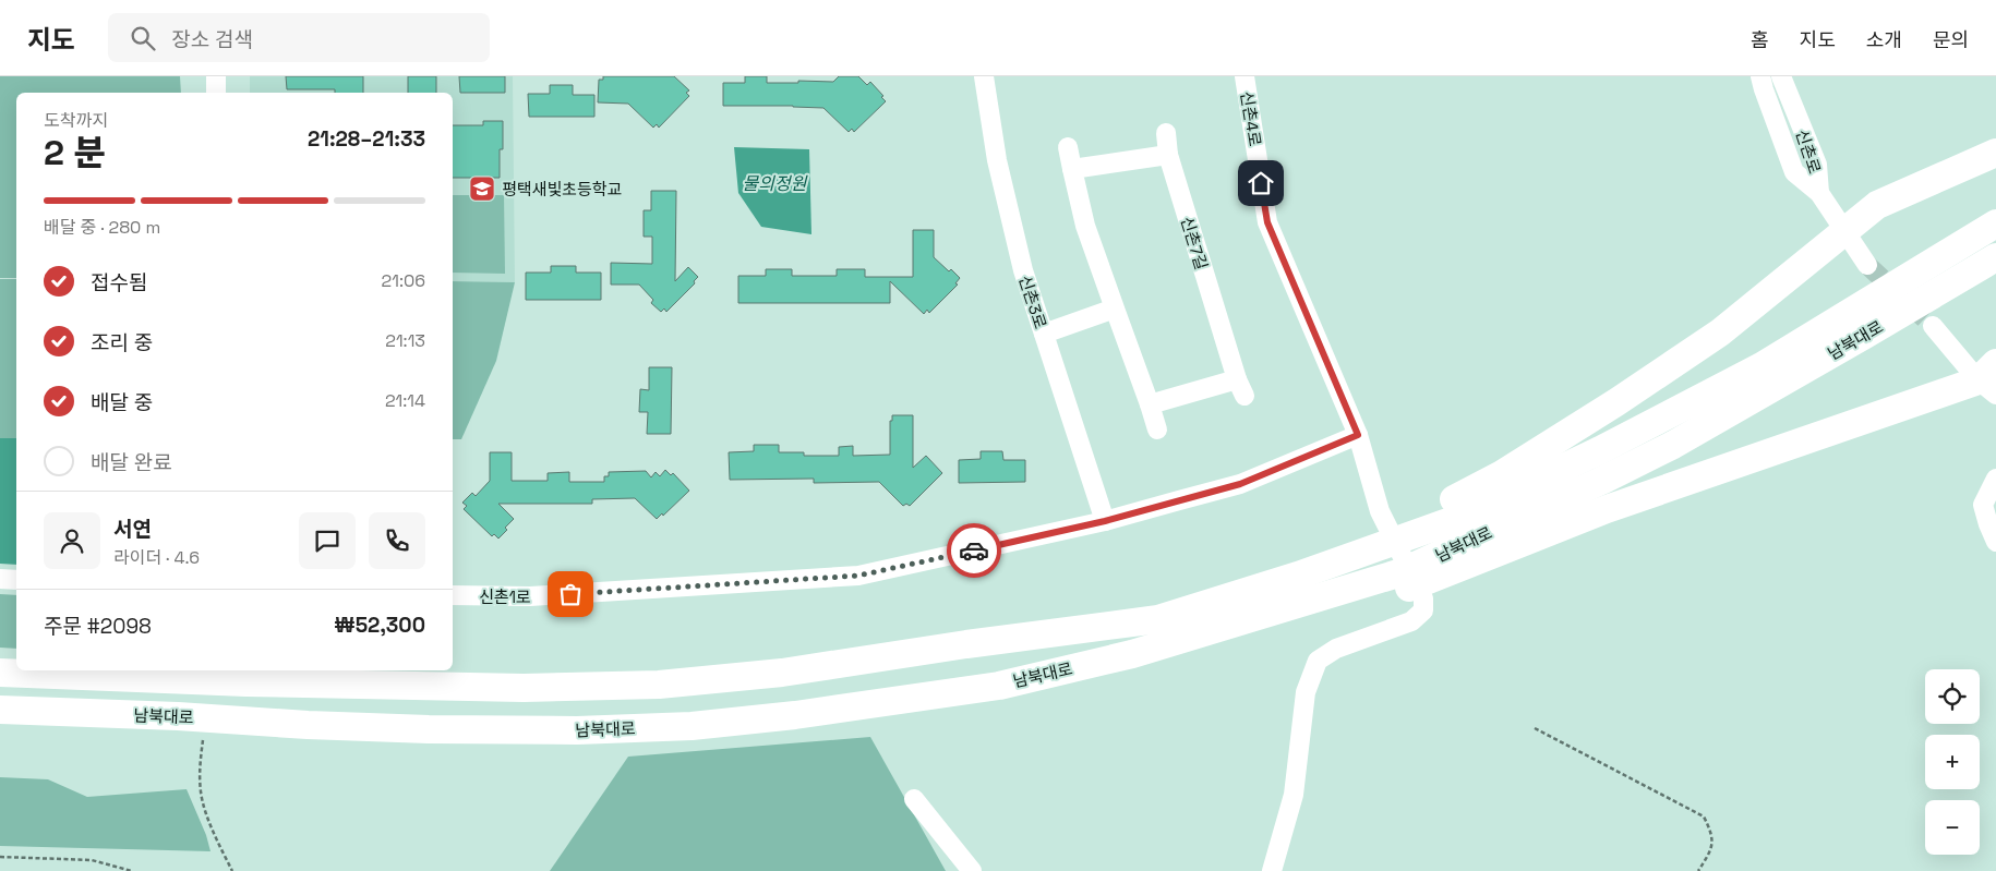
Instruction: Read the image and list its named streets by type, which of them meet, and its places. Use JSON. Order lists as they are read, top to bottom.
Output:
{
  "streets": {
    "highway": ["남북대로"],
    "street": [
      "신촌4로",
      "신촌로",
      "신촌7길",
      "신촌3로",
      "신촌1로"
    ]
  },
  "crossings": [
    ["신촌4로", "신촌1로"],
    ["신촌3로", "신촌1로"]
  ],
  "water": ["물의정원"],
  "places": {
    "school or university": ["평택새빛초등학교"]
  },
  "page": {
    "header": "지도",
    "search": "장소 검색",
    "nav": [
      "홈",
      "지도",
      "소개",
      "문의"
    ],
    "heading": ["2 분", "도착까지", "21:28–21:33"],
    "panel": [
      "서연",
      "라이더 · 4.6",
      "주문 #2098",
      "₩52,300"
    ],
    "bar": "배달 중 · 280 m",
    "list": [
      ["접수됨", "21:06"],
      ["조리 중", "21:13"],
      ["배달 중", "21:14"],
      "배달 완료"
    ],
    "map_buttons": ["+", "−"]
  }
}
